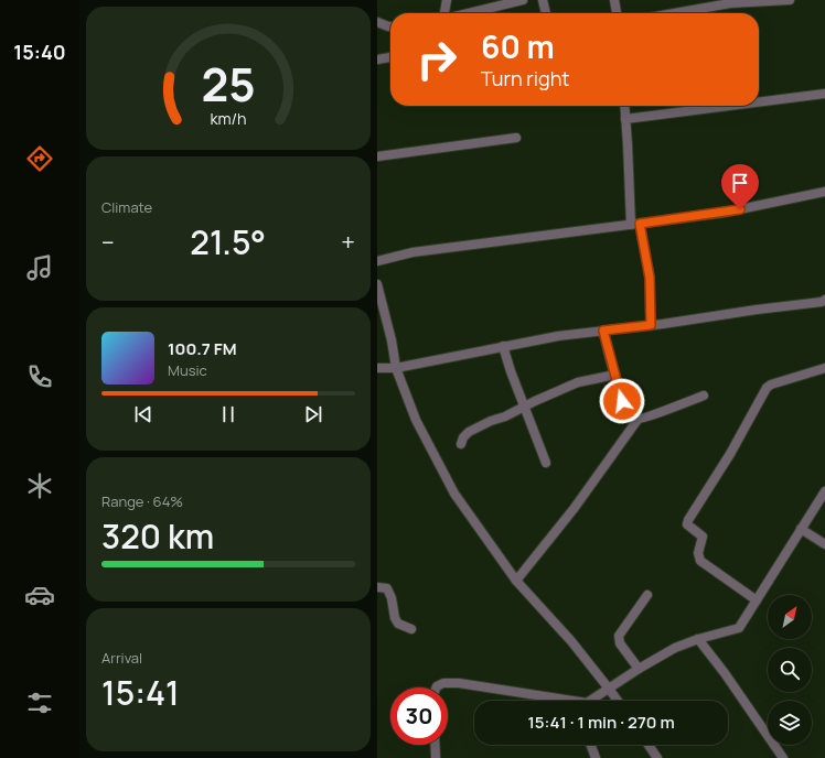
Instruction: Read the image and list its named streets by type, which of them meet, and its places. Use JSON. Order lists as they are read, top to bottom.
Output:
{
  "north": "top right",
  "page": {
    "tabs": "15:40",
    "turn": ["60 m", "Turn right"],
    "tile": [
      "Climate",
      ["Range · 64%", "320 km"],
      ["Arrival", "15:41"]
    ],
    "heat": ["−", "21.5°", "+"],
    "song": ["100.7 FM", "Music"],
    "limit": "30",
    "trip": "15:41 · 1 min · 270 m",
    "gauge": ["25", "km/h"]
  }
}
